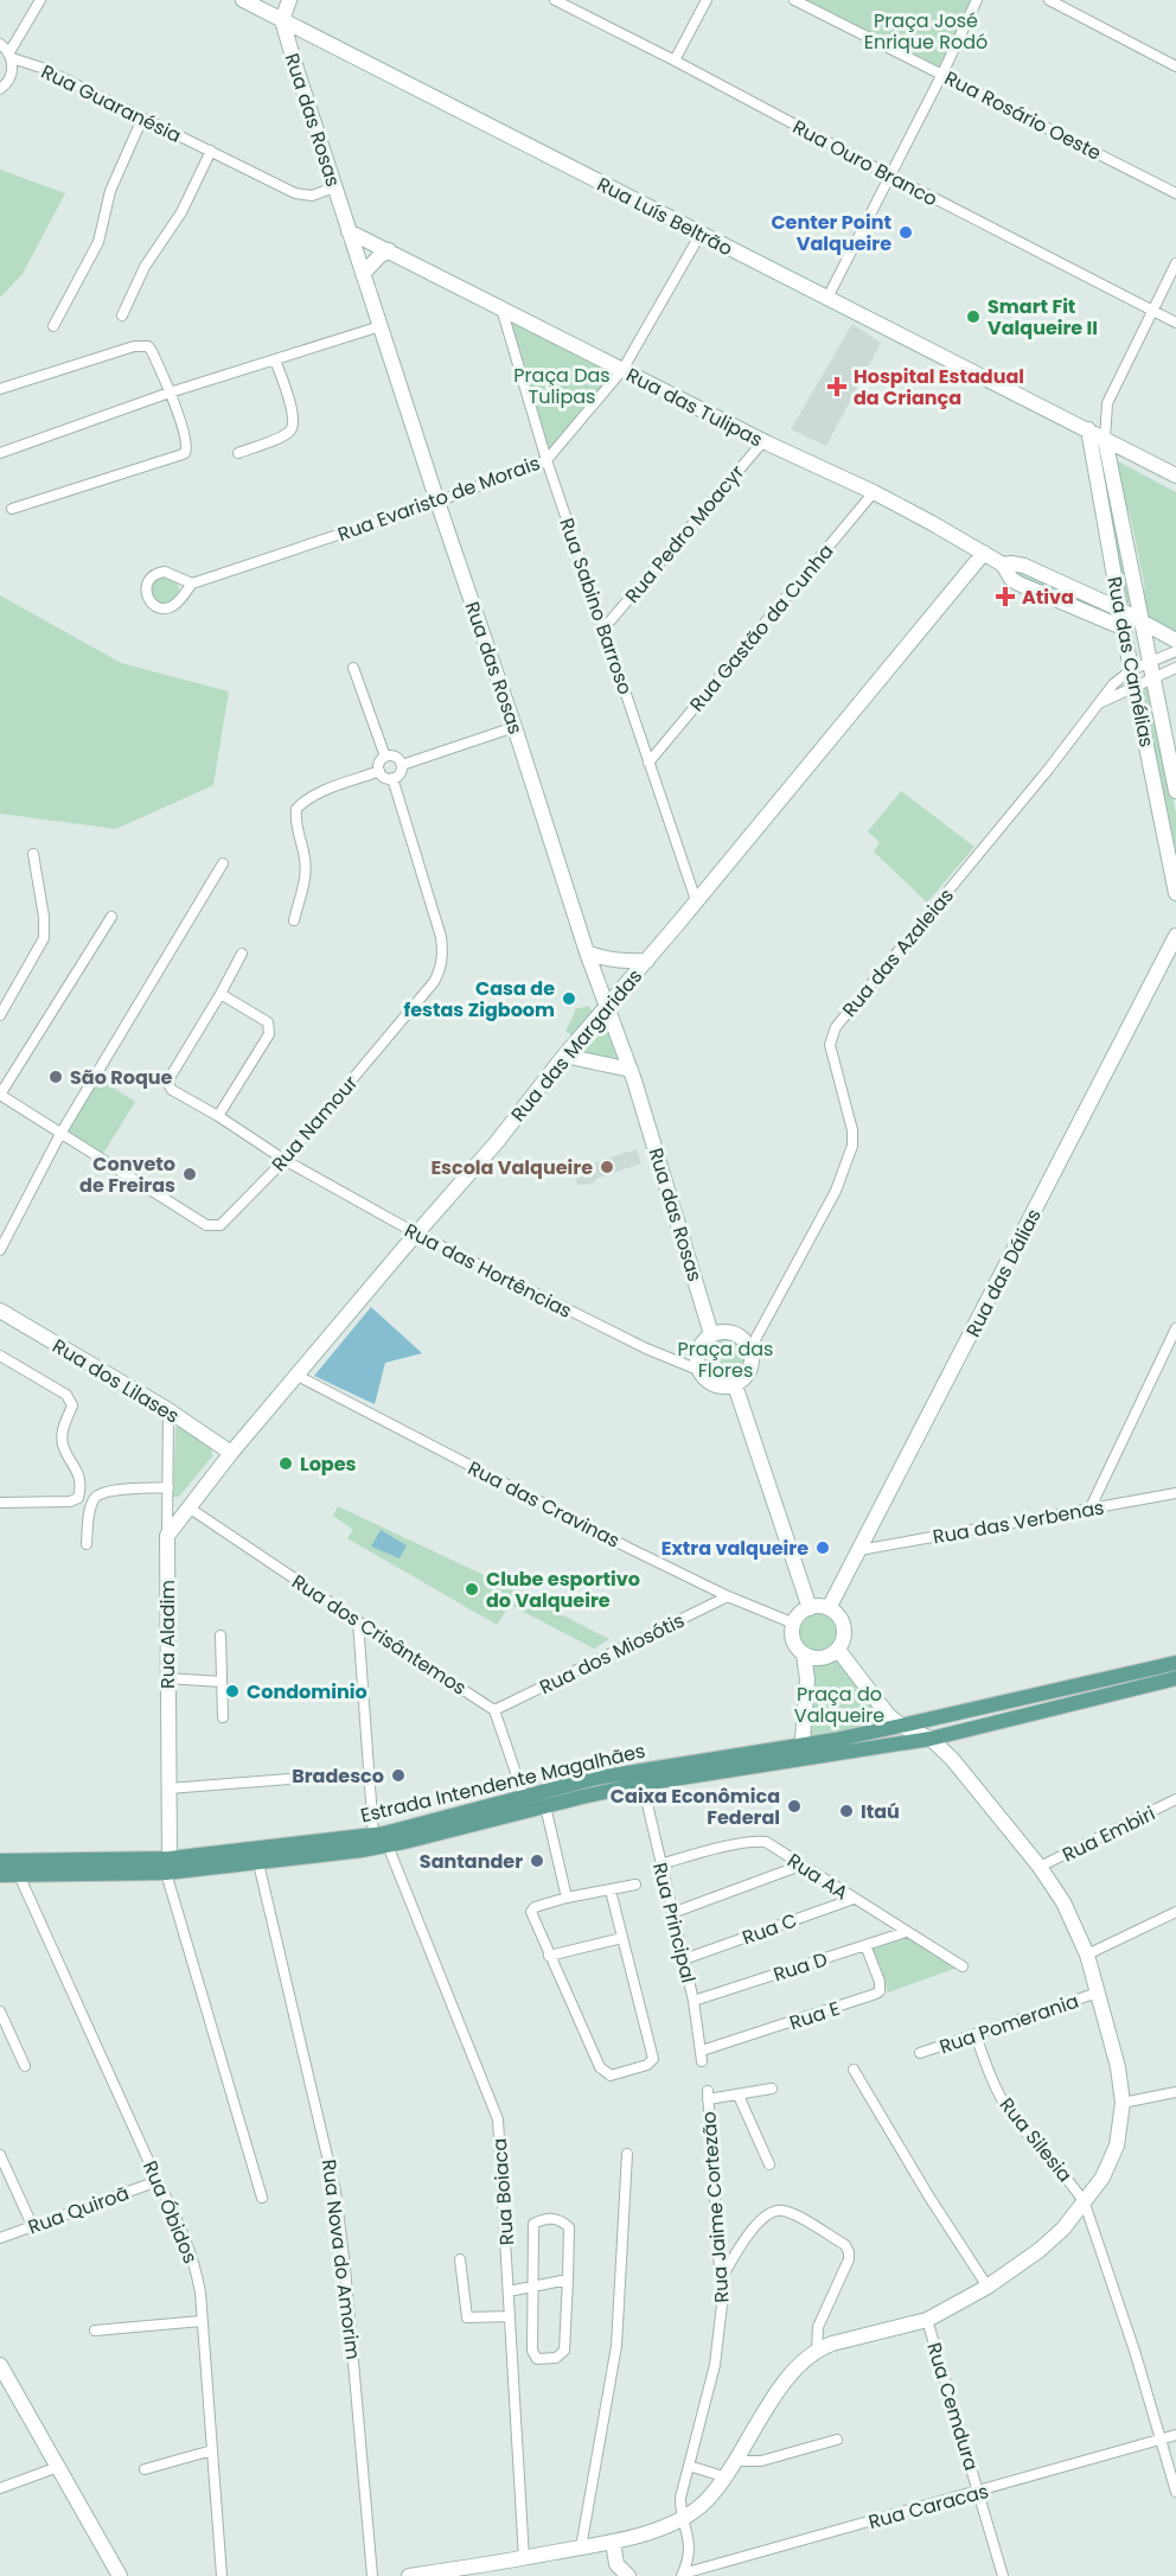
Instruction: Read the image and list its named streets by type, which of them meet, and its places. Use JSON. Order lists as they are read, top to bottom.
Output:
{
  "streets": {
    "main road": ["Estrada Intendente Magalhães"],
    "street": [
      "Rua Guaranésia",
      "Rua Rosário Oeste",
      "Rua das Rosas",
      "Rua Ouro Branco",
      "Rua Luís Beltrão",
      "Rua das Tulipas",
      "Rua Evaristo de Morais",
      "Rua Pedro Moacyr",
      "Rua Sabino Barroso",
      "Rua Gastão da Cunha",
      "Rua das Camélias",
      "Rua das Azaleias",
      "Rua das Margaridas",
      "Rua Namour",
      "Rua das Hortências",
      "Rua das Dálias",
      "Rua dos Lilases",
      "Rua das Cravinas",
      "Rua das Verbenas",
      "Rua Aladim",
      "Rua dos Crisântemos",
      "Rua dos Miosótis",
      "Rua Embiri",
      "Rua AA",
      "Rua Principal",
      "Rua C",
      "Rua D",
      "Rua E",
      "Rua Pomerania",
      "Rua Silesia",
      "Rua Boiaca",
      "Rua Jaime Cortezão",
      "Rua Quiroã",
      "Rua Óbidos",
      "Rua Nova do Amorim",
      "Rua Cemdura",
      "Rua Caracas"
    ]
  },
  "crossings": [
    ["Rua Guaranésia", "Rua das Rosas"],
    ["Rua das Rosas", "Rua Luís Beltrão"],
    ["Rua das Rosas", "Rua das Tulipas"],
    ["Rua das Rosas", "Rua Evaristo de Morais"],
    ["Rua das Rosas", "Rua das Azaleias"],
    ["Rua das Rosas", "Rua das Margaridas"],
    ["Rua das Rosas", "Rua das Hortências"],
    ["Rua Luís Beltrão", "Rua Evaristo de Morais"],
    ["Rua Luís Beltrão", "Rua das Camélias"],
    ["Rua das Tulipas", "Rua Evaristo de Morais"],
    ["Rua das Tulipas", "Rua Pedro Moacyr"],
    ["Rua das Tulipas", "Rua Sabino Barroso"],
    ["Rua das Tulipas", "Rua Gastão da Cunha"],
    ["Rua das Tulipas", "Rua das Camélias"],
    ["Rua das Tulipas", "Rua das Margaridas"],
    ["Rua Evaristo de Morais", "Rua Sabino Barroso"],
    ["Rua Pedro Moacyr", "Rua Sabino Barroso"],
    ["Rua Sabino Barroso", "Rua Gastão da Cunha"],
    ["Rua Sabino Barroso", "Rua das Margaridas"],
    ["Rua das Camélias", "Rua das Azaleias"],
    ["Rua das Azaleias", "Rua das Hortências"],
    ["Rua das Margaridas", "Rua das Hortências"],
    ["Rua das Margaridas", "Rua dos Lilases"],
    ["Rua das Margaridas", "Rua das Cravinas"],
    ["Rua das Margaridas", "Rua Aladim"],
    ["Rua das Margaridas", "Rua dos Crisântemos"],
    ["Rua Namour", "Rua das Hortências"],
    ["Rua das Dálias", "Rua das Cravinas"],
    ["Rua das Dálias", "Rua das Verbenas"],
    ["Rua dos Lilases", "Rua Aladim"],
    ["Rua das Cravinas", "Rua dos Miosótis"],
    ["Rua Aladim", "Estrada Intendente Magalhães"],
    ["Rua dos Crisântemos", "Rua dos Miosótis"],
    ["Estrada Intendente Magalhães", "Rua Principal"],
    ["Estrada Intendente Magalhães", "Rua Boiaca"],
    ["Estrada Intendente Magalhães", "Rua Óbidos"],
    ["Estrada Intendente Magalhães", "Rua Nova do Amorim"],
    ["Rua AA", "Rua Principal"],
    ["Rua AA", "Rua C"],
    ["Rua AA", "Rua D"],
    ["Rua Principal", "Rua C"],
    ["Rua Principal", "Rua D"],
    ["Rua Principal", "Rua E"],
    ["Rua D", "Rua E"],
    ["Rua Pomerania", "Rua Silesia"],
    ["Rua Silesia", "Rua Caracas"],
    ["Rua Jaime Cortezão", "Rua Caracas"],
    ["Rua Quiroã", "Rua Óbidos"],
    ["Rua Cemdura", "Rua Caracas"]
  ],
  "parks": [
    "Praça José Enrique Rodó",
    "Praça Das Tulipas",
    "Praça das Flores",
    "Praça do Valqueire"
  ],
  "places": {
    "other": [
      "Center Point Valqueire",
      "Smart Fit Valqueire II",
      "Casa de festas Zigboom",
      "São Roque",
      "Escola Valqueire",
      "Conveto de Freiras",
      "Lopes",
      "Extra valqueire",
      "Clube esportivo do Valqueire",
      "Condominio",
      "Bradesco",
      "Caixa Econômica Federal",
      "Itaú",
      "Santander"
    ],
    "health": ["Hospital Estadual da Criança", "Ativa"]
  }
}
